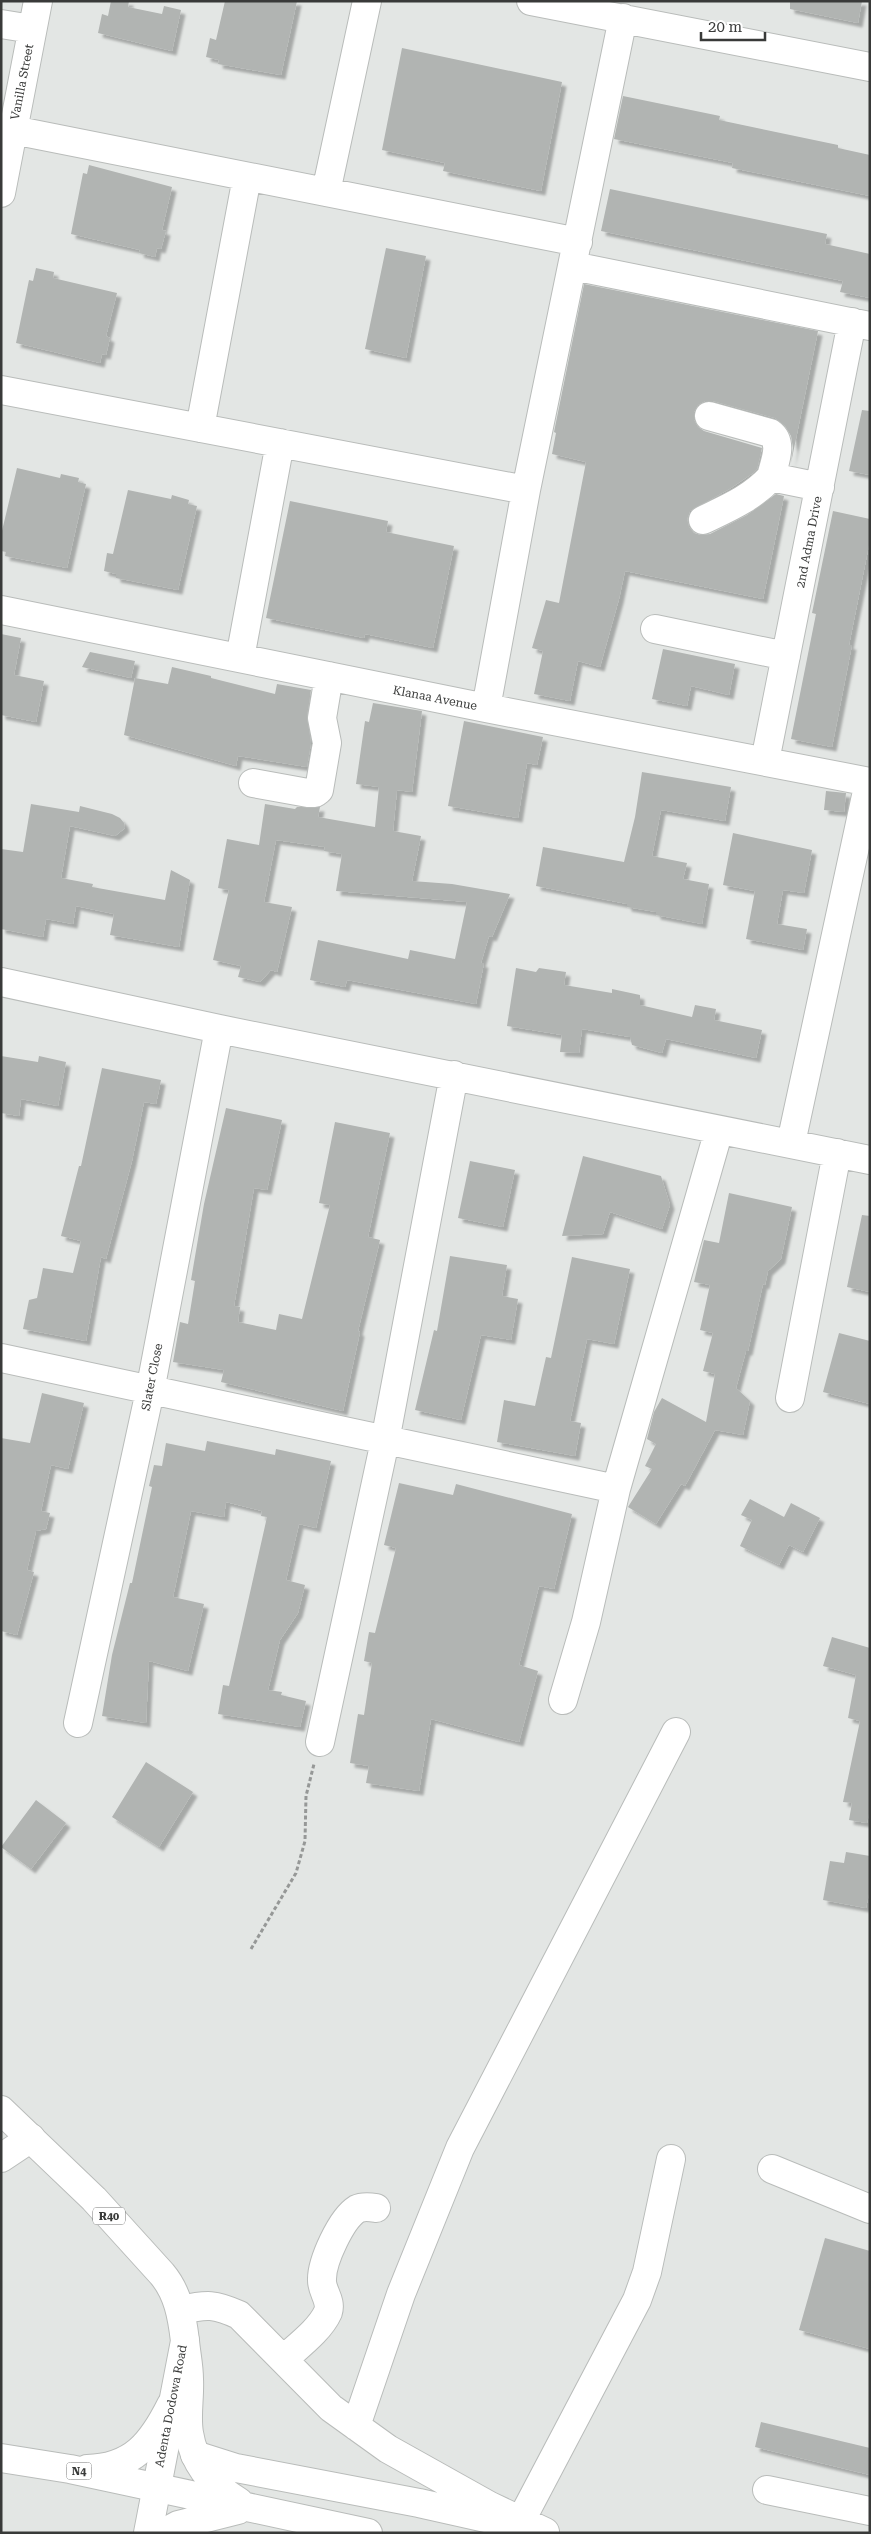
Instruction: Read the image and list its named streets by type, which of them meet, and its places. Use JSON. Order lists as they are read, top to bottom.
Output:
{
  "streets": {
    "main road": [
      "Vanilla Street",
      "2nd Adma Drive",
      "Klanaa Avenue",
      "Slater Close",
      "R40",
      "Adenta Dodowa Road",
      "N4"
    ]
  },
  "crossings": [
    ["2nd Adma Drive", "Klanaa Avenue"],
    ["Adenta Dodowa Road", "N4"]
  ],
  "scale_bar": "20 m"
}
